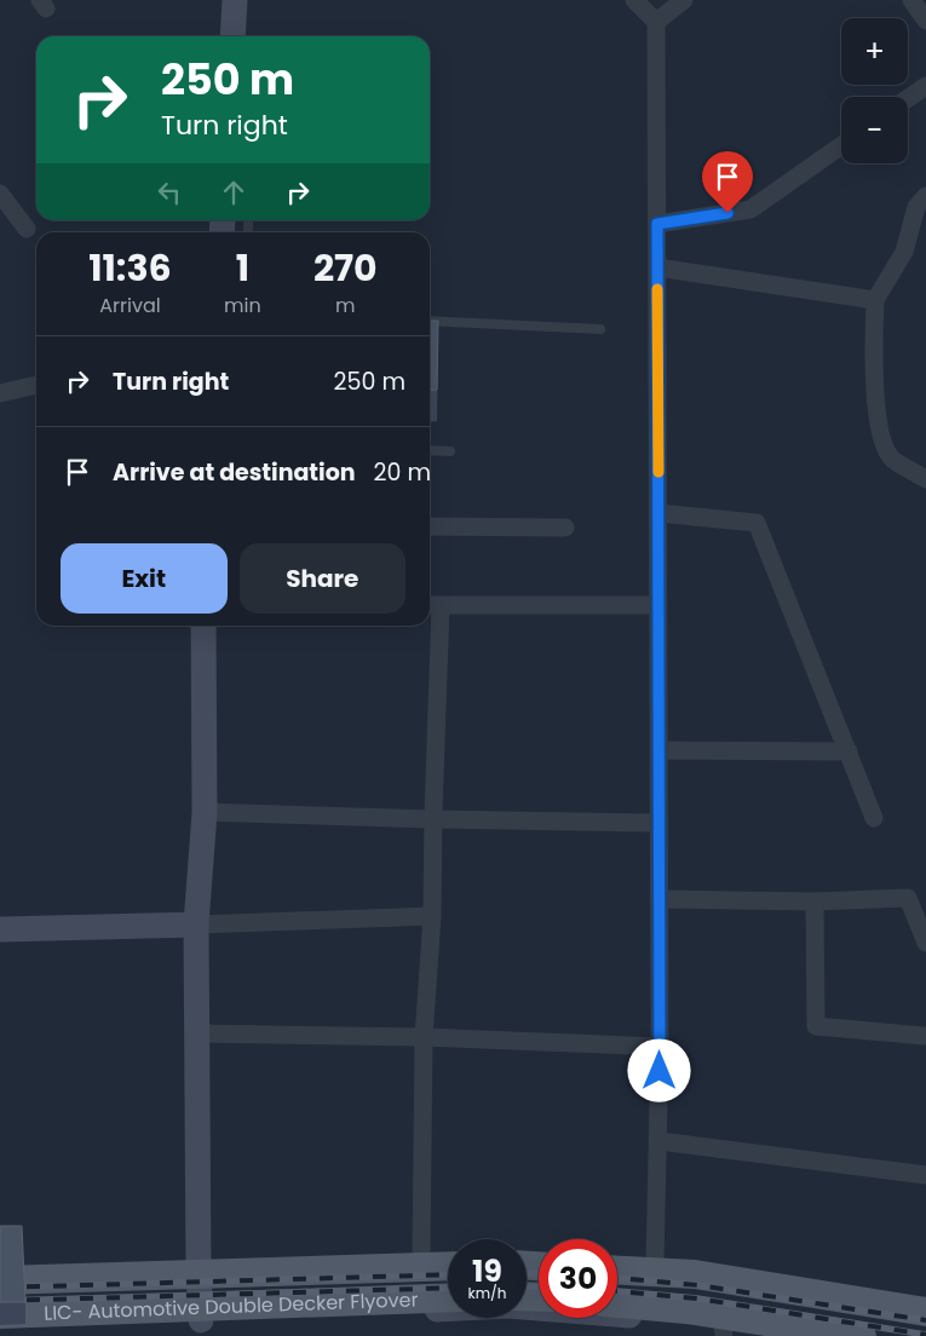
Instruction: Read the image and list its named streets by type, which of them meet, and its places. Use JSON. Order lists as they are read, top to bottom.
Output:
{
  "streets": {
    "main road": ["LIC- Automotive Double Decker Flyover"]
  },
  "page": {
    "map_buttons": ["+", "−"],
    "turn": ["250 m", "Turn right"],
    "eta": [
      "11:36",
      "Arrival",
      "1",
      "min",
      "270",
      "m"
    ],
    "list": [
      {
        "name": "Turn right",
        "value": "250 m"
      },
      {
        "name": "Arrive at destination",
        "value": "20 m"
      }
    ],
    "buttons": ["Exit", "Share"],
    "speed": "19 km/h",
    "limit": "30"
  }
}
